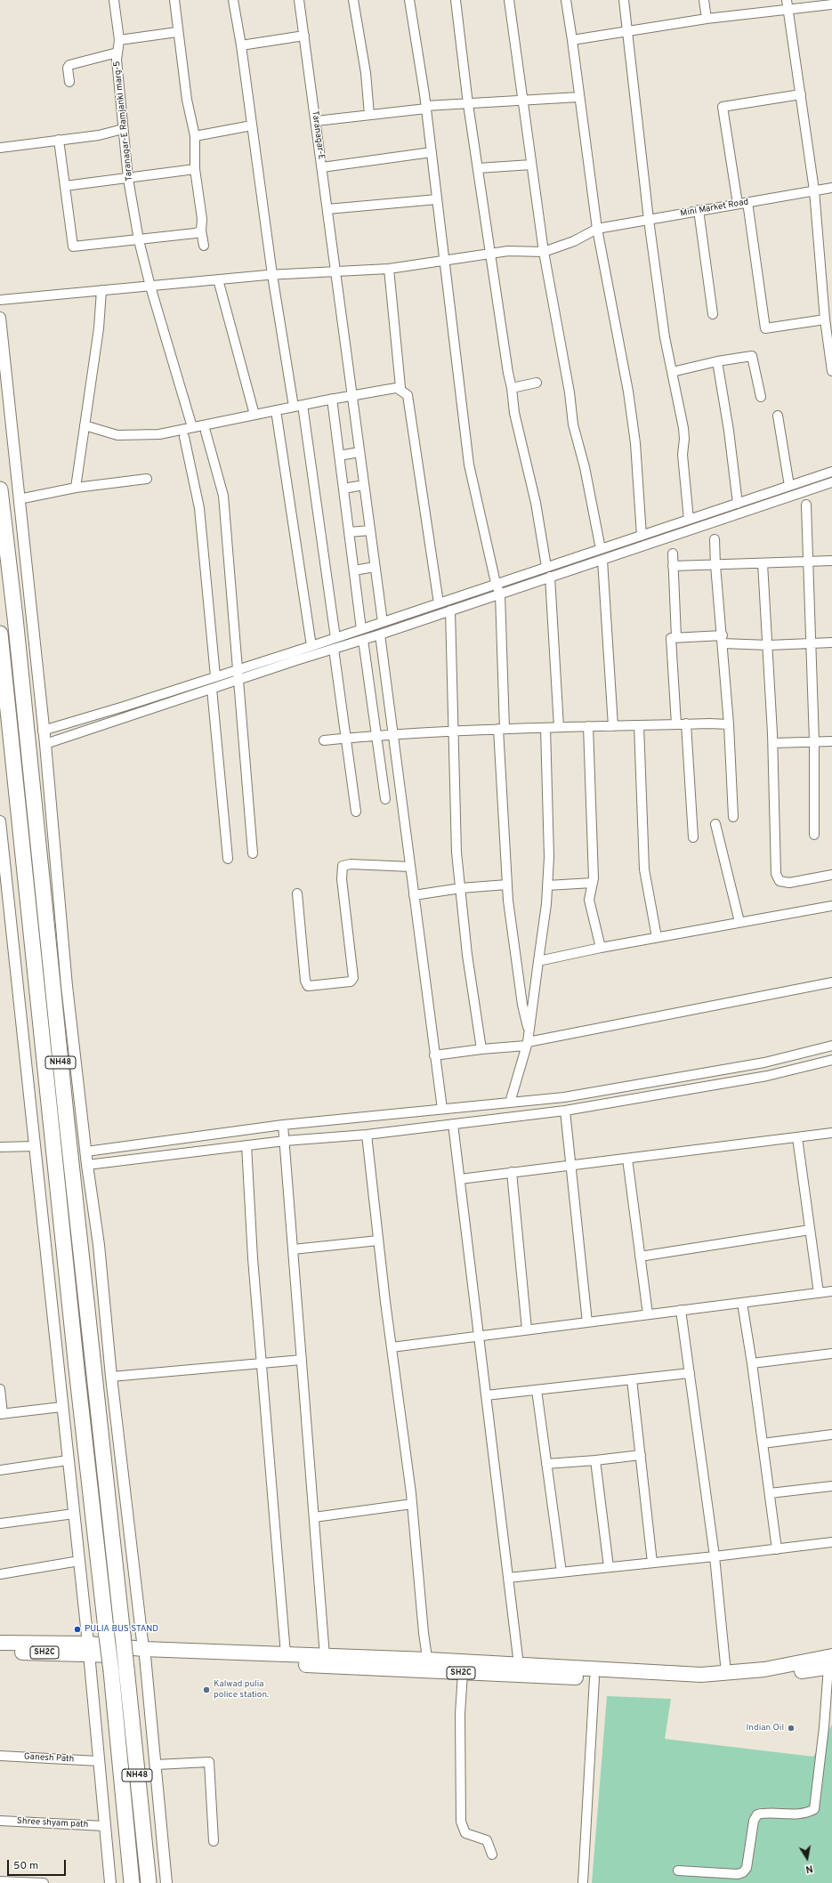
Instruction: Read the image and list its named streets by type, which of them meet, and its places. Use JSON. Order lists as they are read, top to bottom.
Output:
{
  "streets": {
    "highway": ["NH48"],
    "main road": ["SH2C"],
    "street": [
      "Taranagar-E Ramjanki marg-5",
      "Taranagar-E",
      "Mini Market Road",
      "Ganesh Path",
      "Shree shyam path"
    ]
  },
  "places": ["PULIA BUS STAND", "Kalwad pulia police station.", "Indian Oil"],
  "scale_bar": "50 m",
  "north": "bottom"
}
